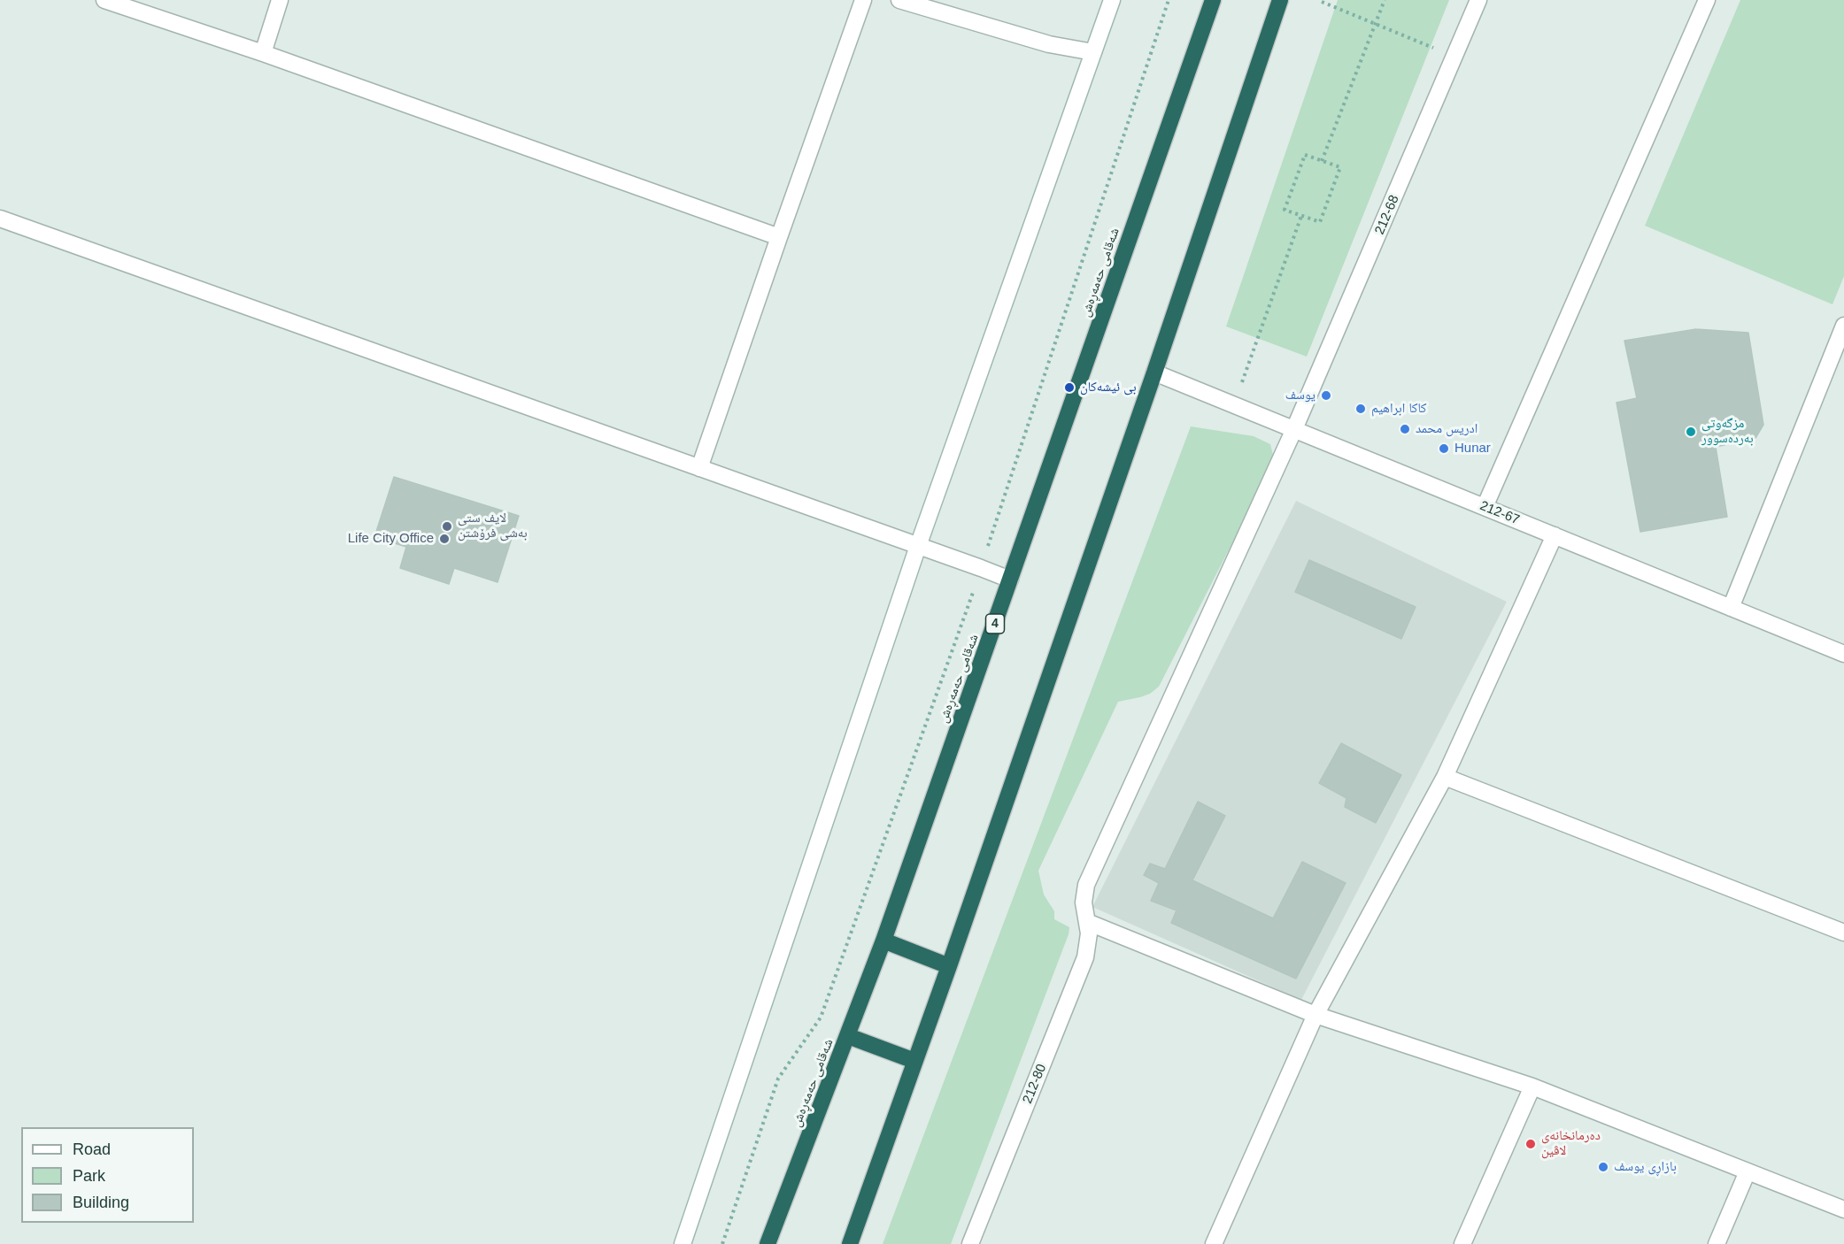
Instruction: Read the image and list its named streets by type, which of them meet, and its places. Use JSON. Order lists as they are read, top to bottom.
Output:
{
  "streets": {
    "highway": ["شەقامی حەمەڕەش", "4"],
    "street": ["212-68", "212-67", "212-80"]
  },
  "crossings": [
    ["212-68", "212-67"],
    ["212-68", "212-80"]
  ],
  "places": [
    "بی ئیشەکان",
    "يوسف",
    "کاکا ابراهيم",
    "ادريس محمد",
    "مزگەوتی بەردەسوور",
    "Hunar",
    "لایف ستی بەشی فرۆشتن",
    "Life City Office",
    "دەرمانخانەی لاڤین",
    "بازاڕی یوسف"
  ],
  "legend": ["Road", "Park", "Building"]
}
